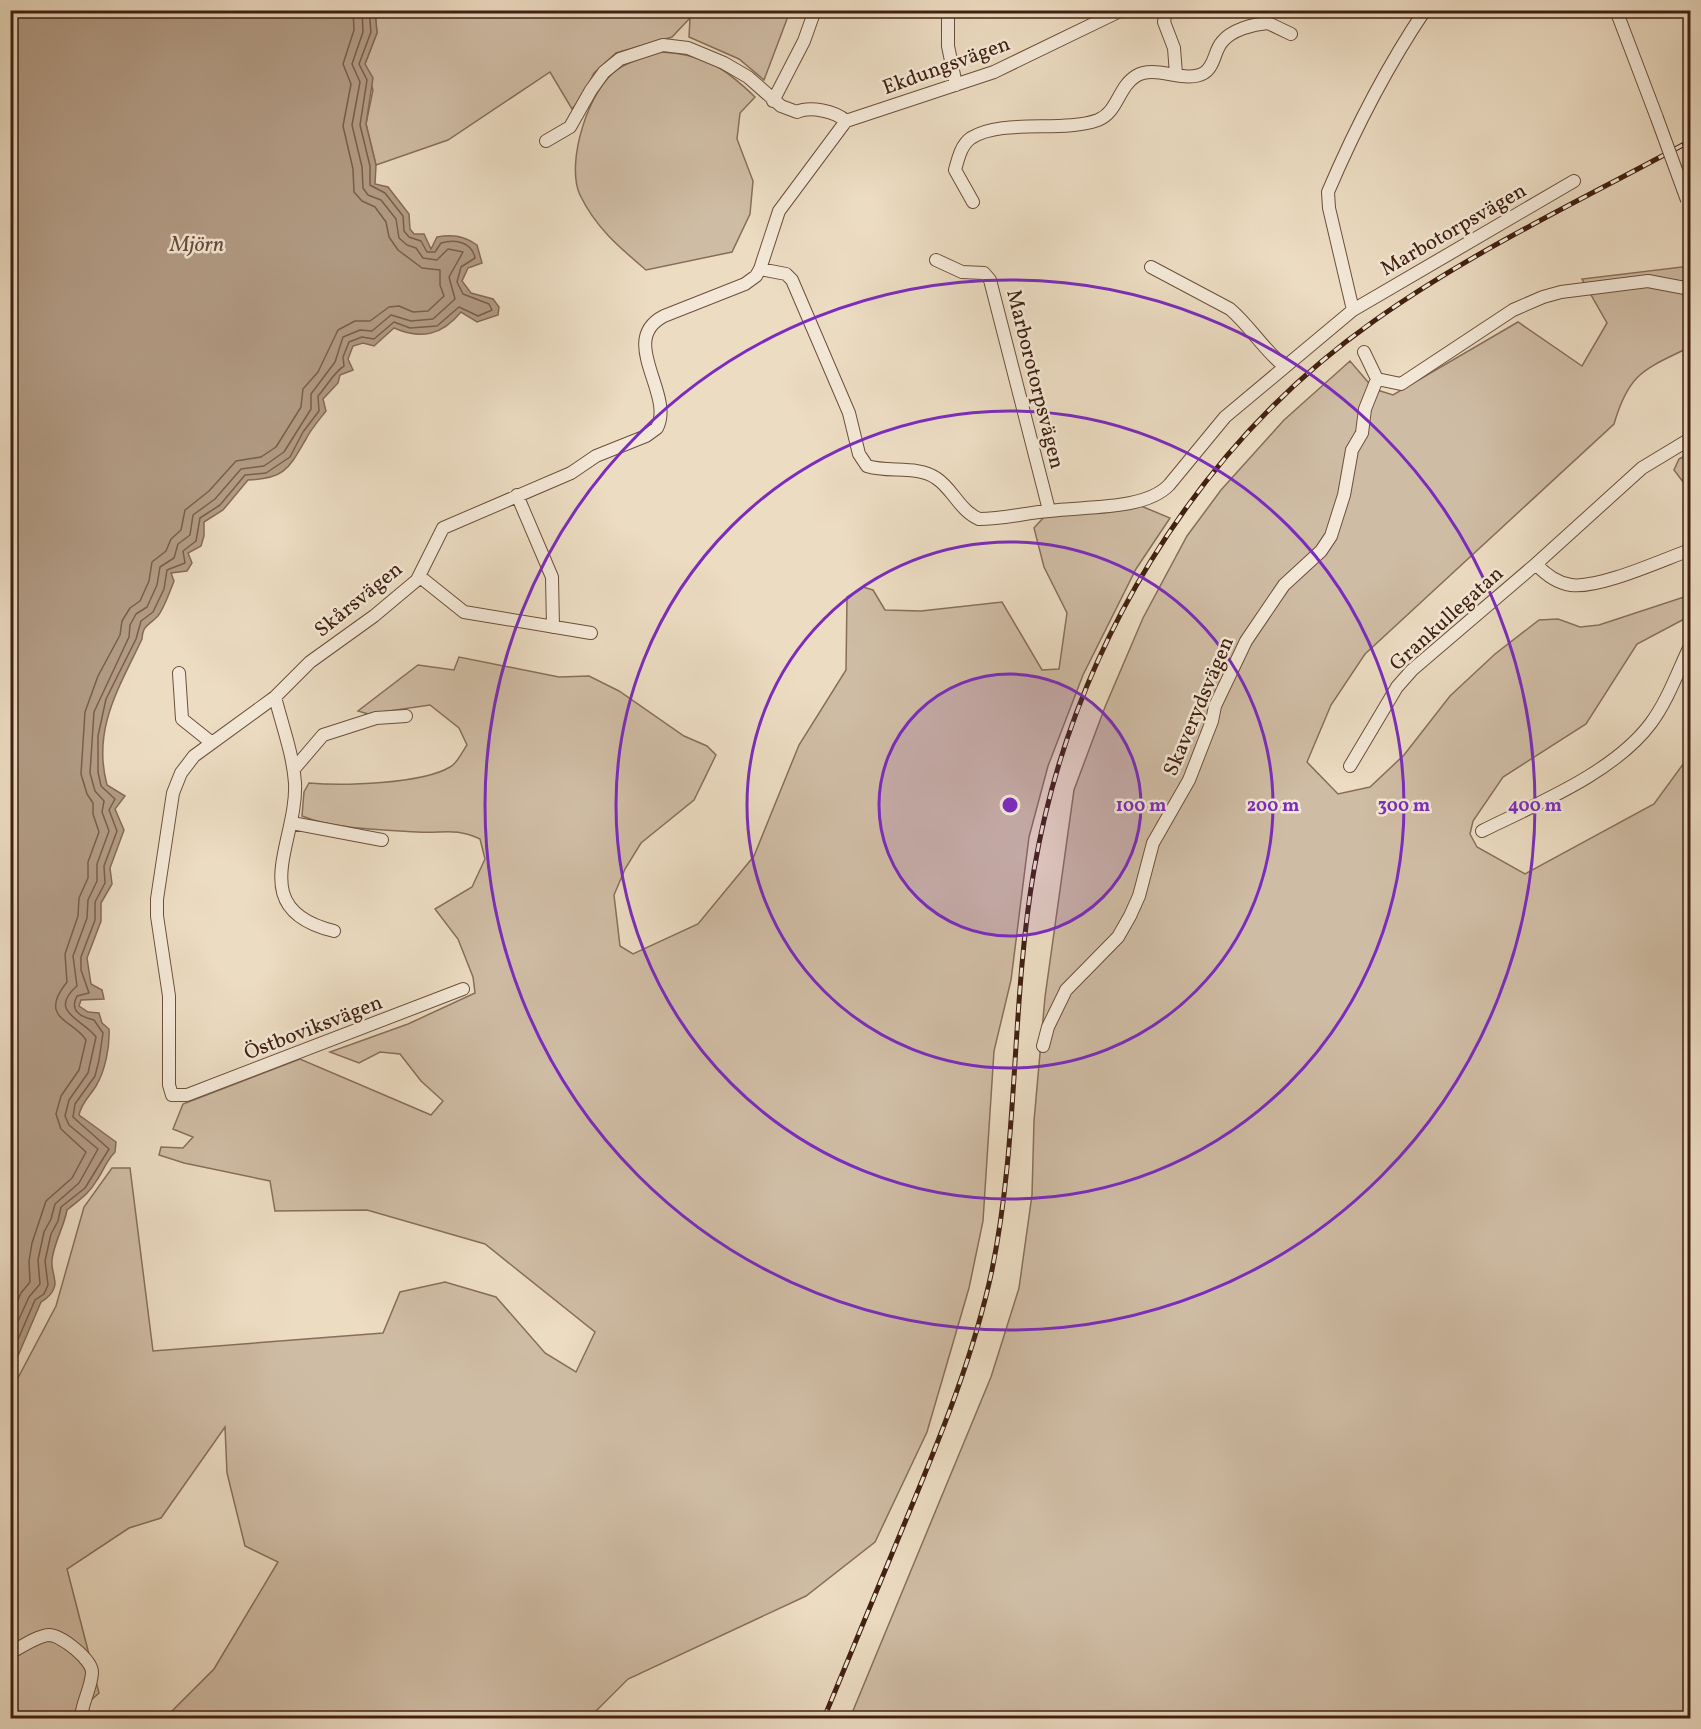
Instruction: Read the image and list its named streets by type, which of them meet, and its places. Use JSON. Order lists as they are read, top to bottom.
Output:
{
  "streets": {
    "street": [
      "Ekdungsvägen",
      "Marbotorpsvägen",
      "Marborotorpsvägen",
      "Skårsvägen",
      "Grankullegatan",
      "Skaverydsvägen",
      "Östboviksvägen"
    ]
  },
  "crossings": [
    ["Marbotorpsvägen", "Marborotorpsvägen"],
    ["Marbotorpsvägen", "Skårsvägen"],
    ["Skårsvägen", "Östboviksvägen"]
  ],
  "water": ["Mjörn"],
  "rings": [
    "100 m",
    "200 m",
    "300 m",
    "400 m"
  ]
}
